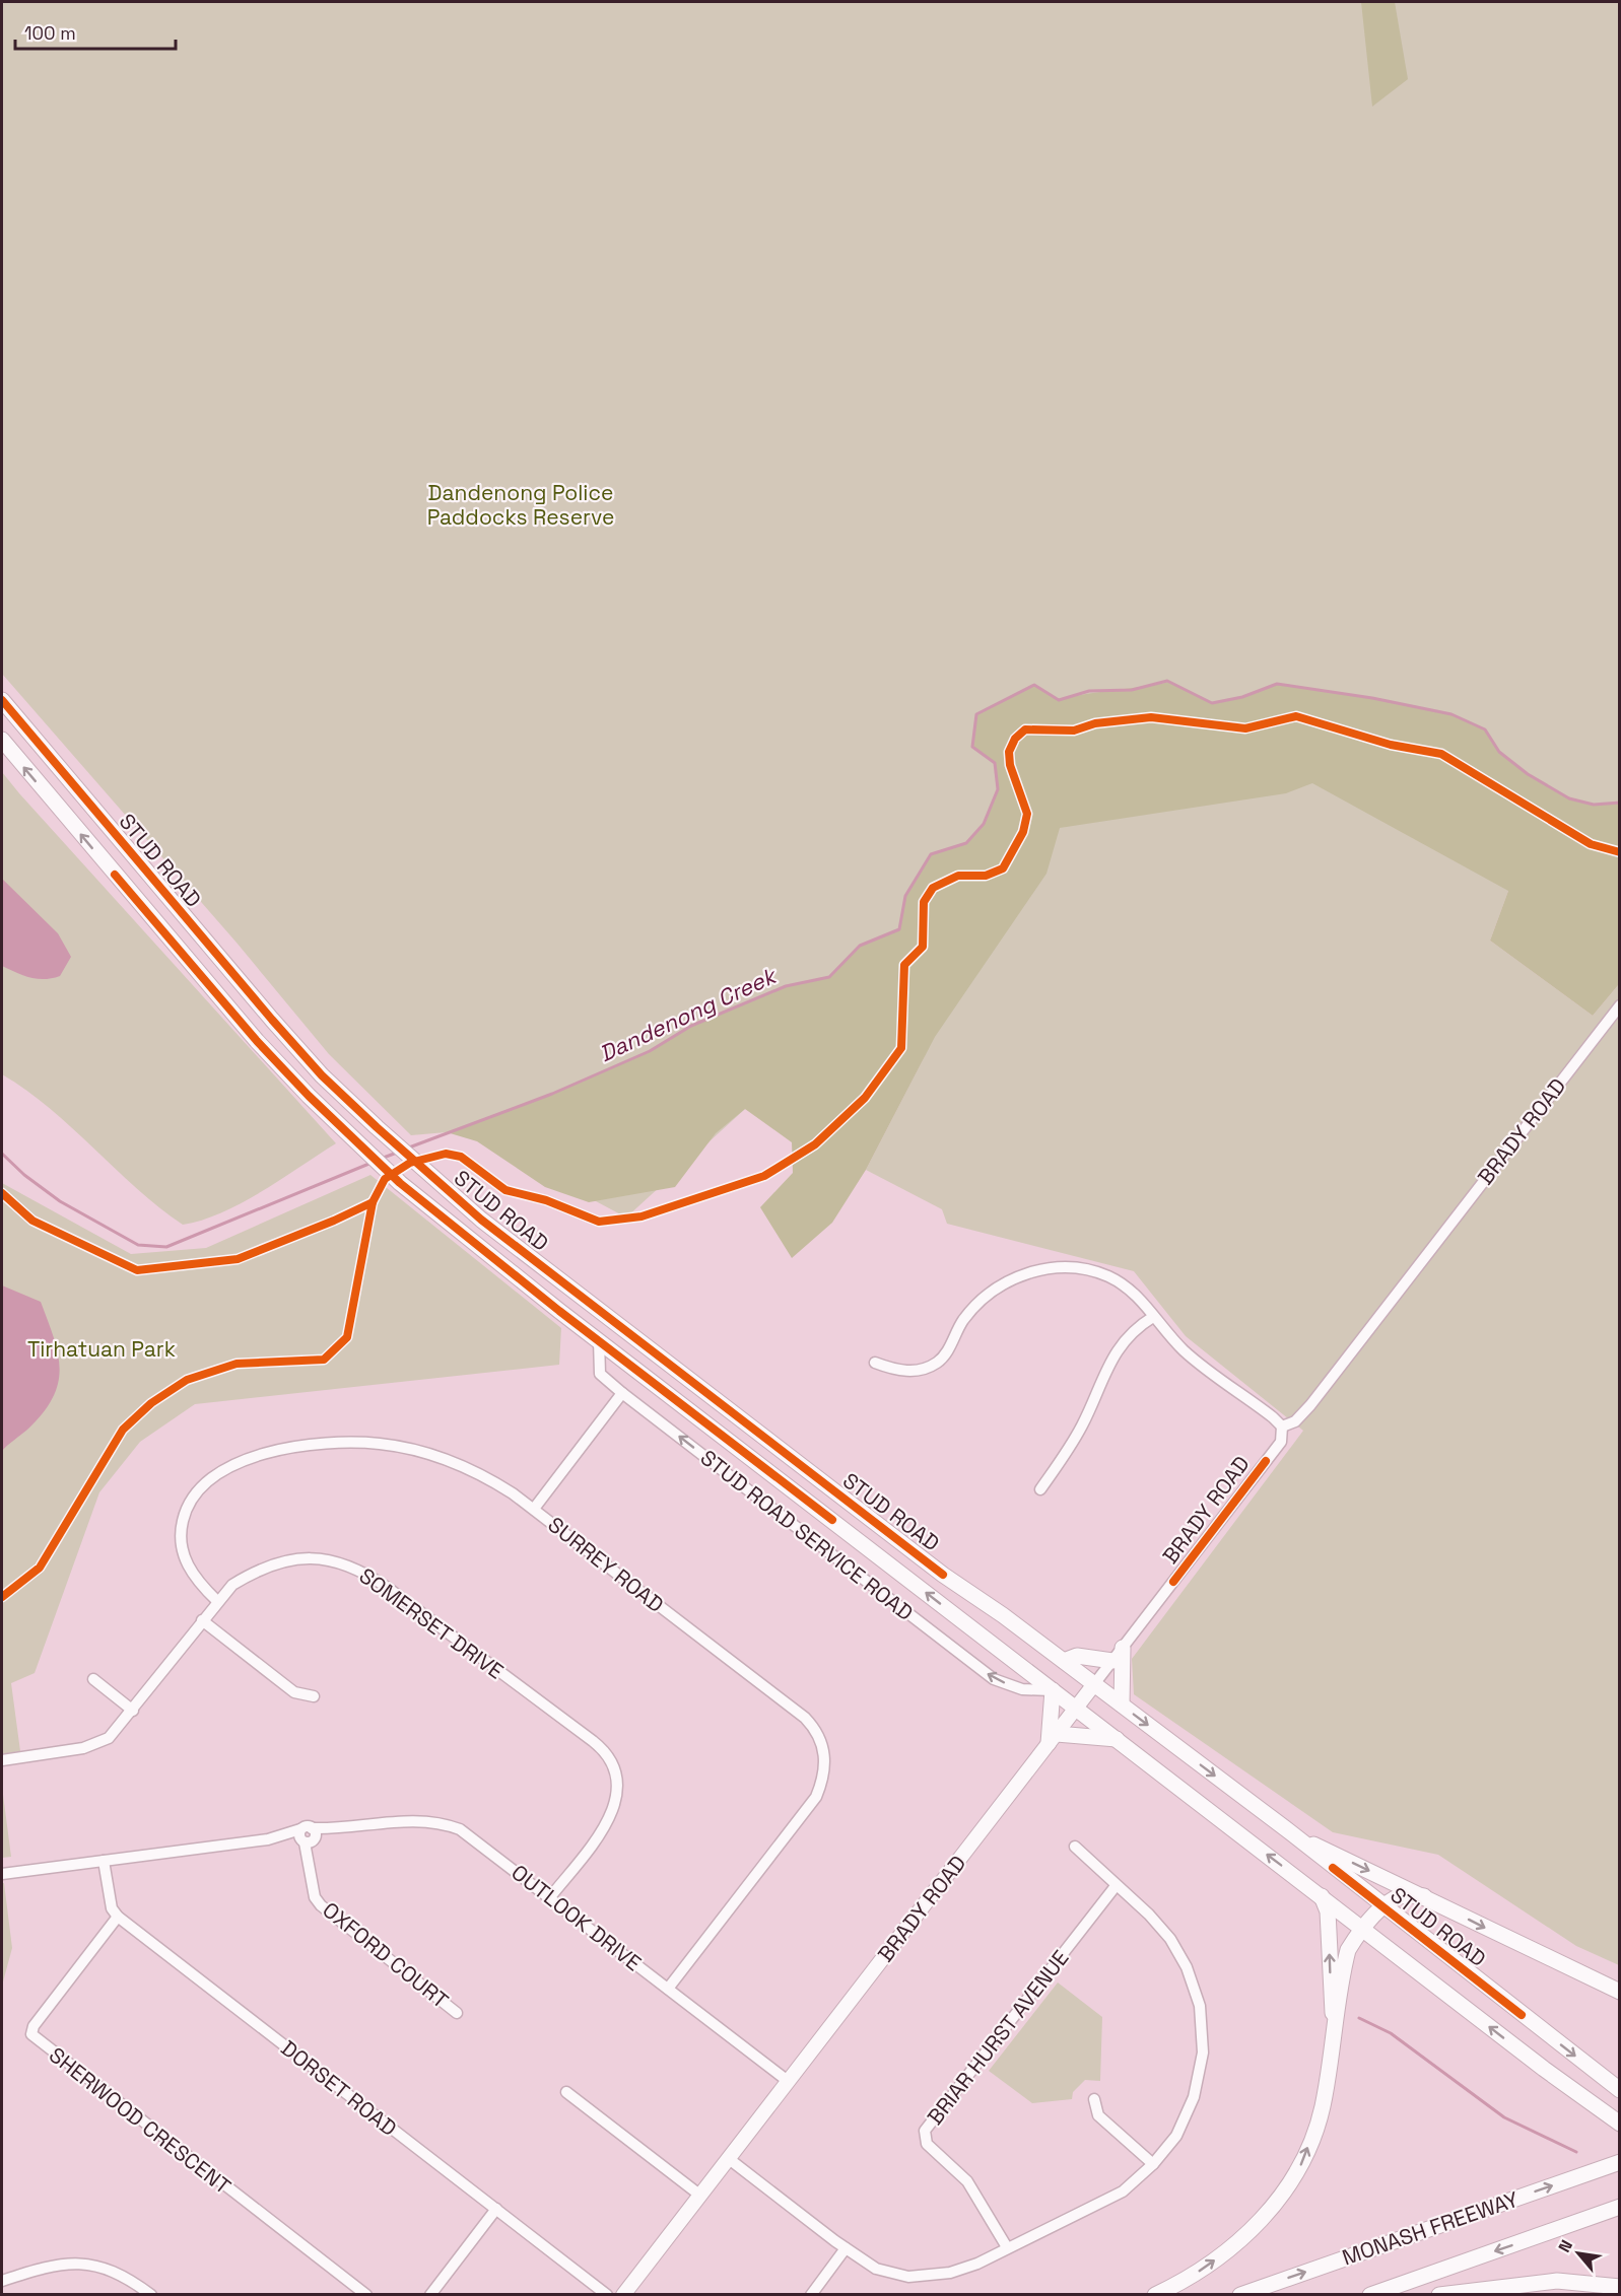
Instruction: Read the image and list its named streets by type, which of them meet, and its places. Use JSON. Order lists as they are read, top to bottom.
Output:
{
  "streets": {
    "highway": ["STUD ROAD", "MONASH FREEWAY"],
    "main road": ["BRADY ROAD"],
    "street": [
      "STUD ROAD SERVICE ROAD",
      "SURREY ROAD",
      "SOMERSET DRIVE",
      "OUTLOOK DRIVE",
      "OXFORD COURT",
      "BRIAR HURST AVENUE",
      "DORSET ROAD",
      "SHERWOOD CRESCENT"
    ]
  },
  "crossings": [
    ["STUD ROAD", "BRADY ROAD"],
    ["STUD ROAD", "STUD ROAD SERVICE ROAD"],
    ["BRADY ROAD", "OUTLOOK DRIVE"],
    ["SURREY ROAD", "SOMERSET DRIVE"],
    ["SURREY ROAD", "OUTLOOK DRIVE"],
    ["SOMERSET DRIVE", "OUTLOOK DRIVE"],
    ["OUTLOOK DRIVE", "OXFORD COURT"],
    ["DORSET ROAD", "SHERWOOD CRESCENT"]
  ],
  "one_way": ["STUD ROAD SERVICE ROAD"],
  "water": ["Dandenong Creek"],
  "parks": ["Dandenong Police Paddocks Reserve", "Tirhatuan Park"],
  "scale_bar": "100 m",
  "north": "top left"
}
